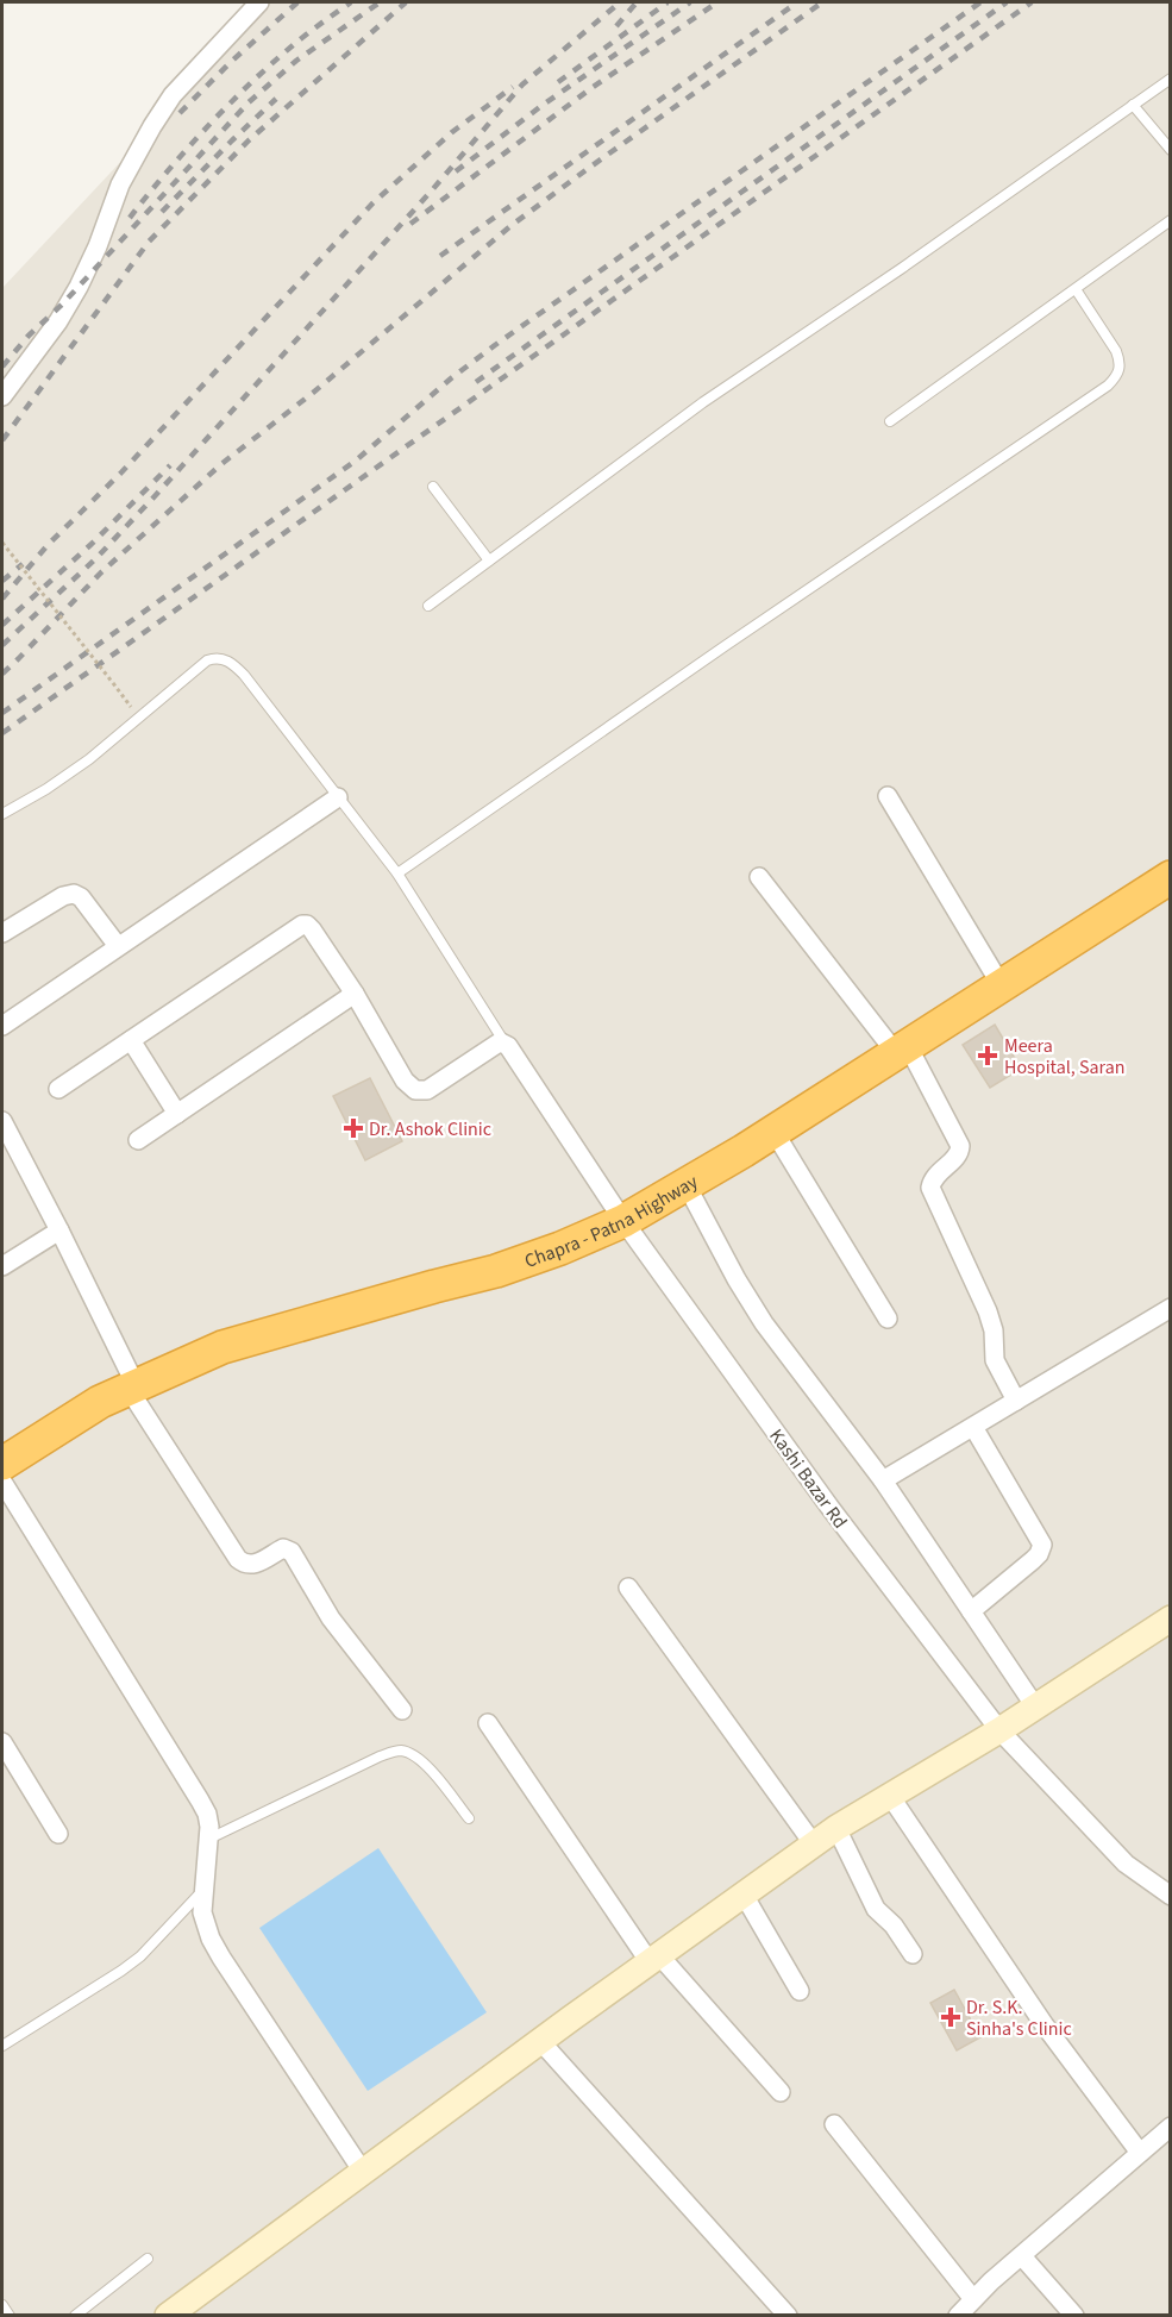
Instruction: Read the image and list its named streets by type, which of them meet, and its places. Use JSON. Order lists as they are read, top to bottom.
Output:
{
  "streets": {
    "highway": ["Chapra - Patna Highway"],
    "street": ["Kashi Bazar Rd"]
  },
  "crossings": [
    ["Chapra - Patna Highway", "Kashi Bazar Rd"]
  ],
  "places": {
    "health": ["Meera Hospital, Saran", "Dr. Ashok Clinic", "Dr. S.K. Sinha's Clinic"]
  }
}
